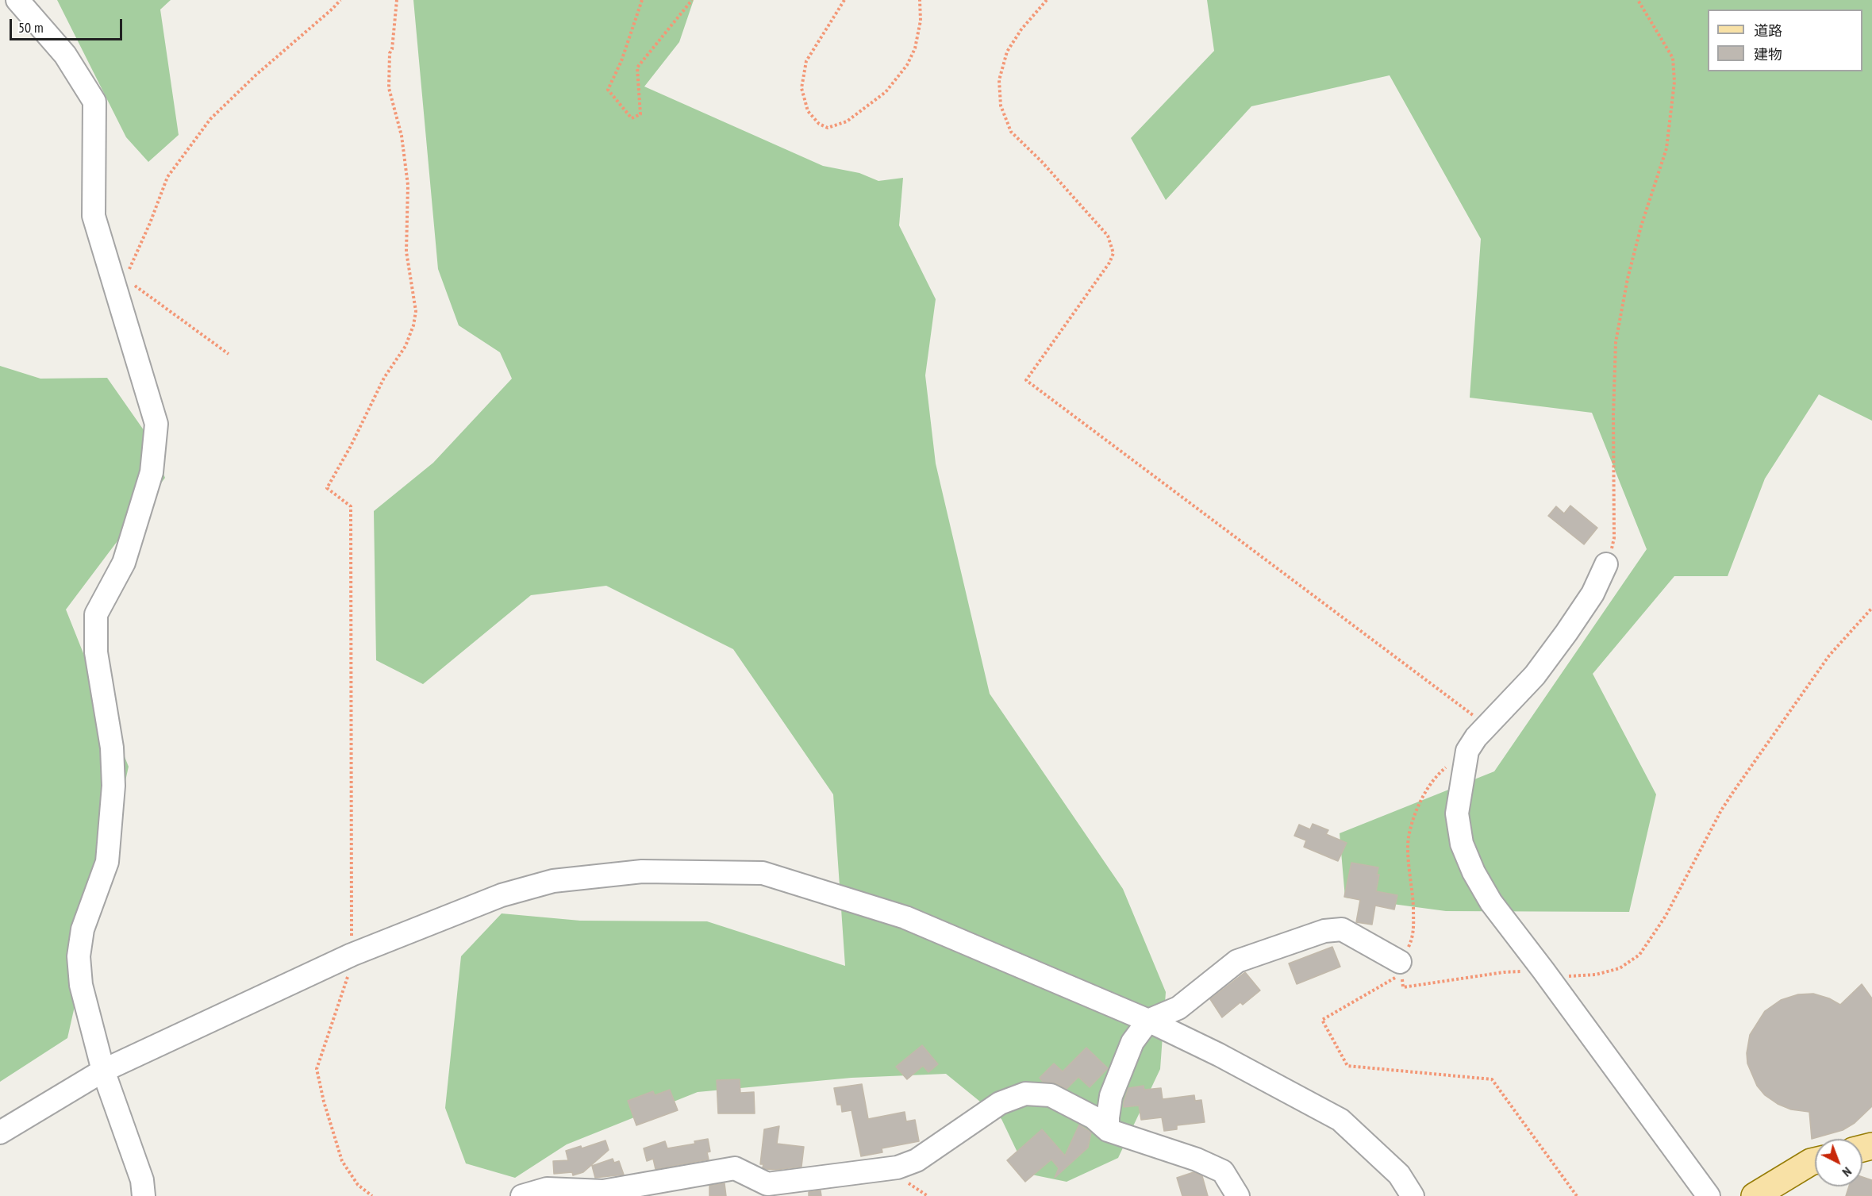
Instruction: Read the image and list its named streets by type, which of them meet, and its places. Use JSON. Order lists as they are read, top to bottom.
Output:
{
  "legend": ["道路", "建物"],
  "scale_bar": "50 m",
  "north": "bottom right"
}
